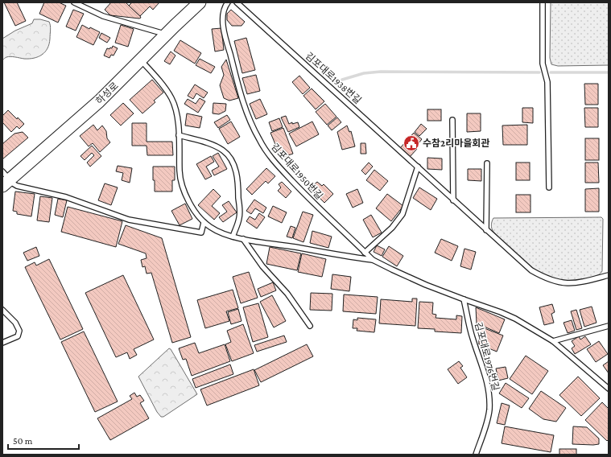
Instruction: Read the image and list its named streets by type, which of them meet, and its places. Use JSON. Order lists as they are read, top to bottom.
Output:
{
  "streets": {
    "street": ["하성로"],
    "lane": ["김포대로1938번길", "김포대로1950번길", "김포대로1976번길"]
  },
  "crossings": [
    ["하성로", "김포대로1950번길"],
    ["김포대로1950번길", "김포대로1976번길"]
  ],
  "places": {
    "public building": ["수참2리마을회관"]
  },
  "scale_bar": "50 m"
}
